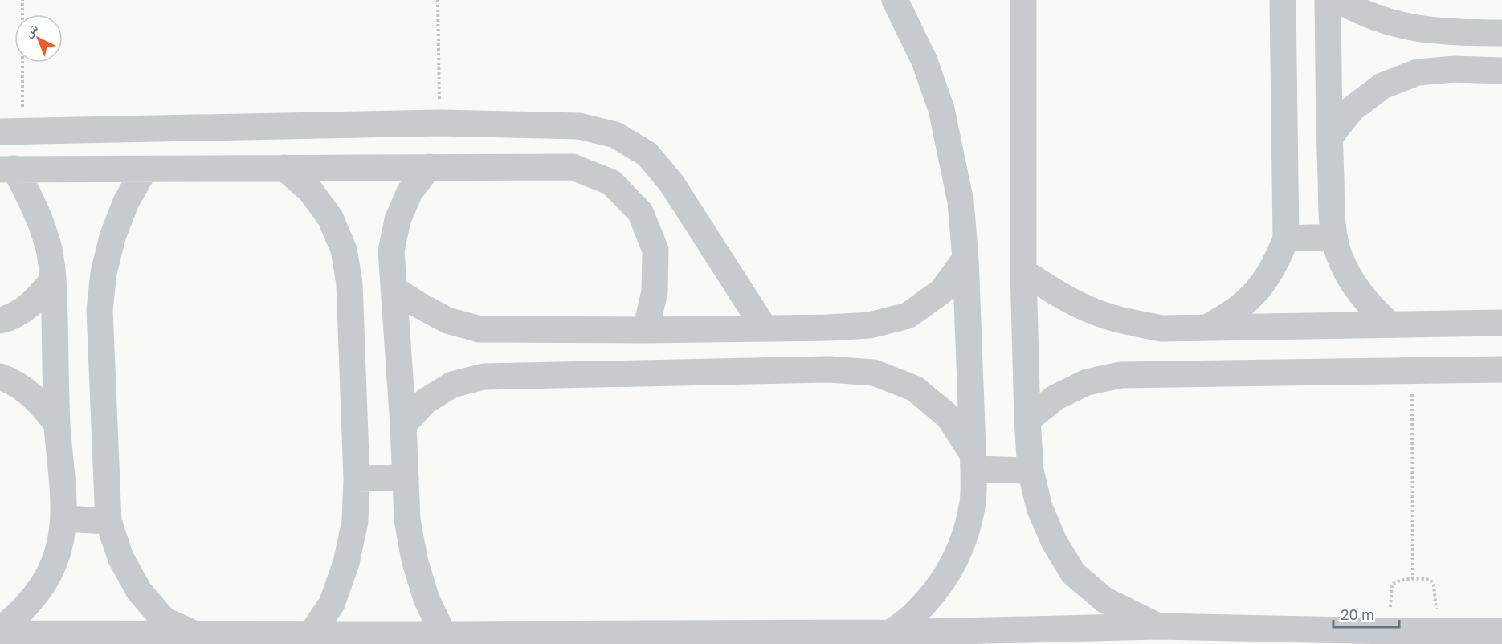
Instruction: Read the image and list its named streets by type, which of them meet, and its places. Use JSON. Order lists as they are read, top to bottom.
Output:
{
  "scale_bar": "20 m",
  "north": "top left"
}
